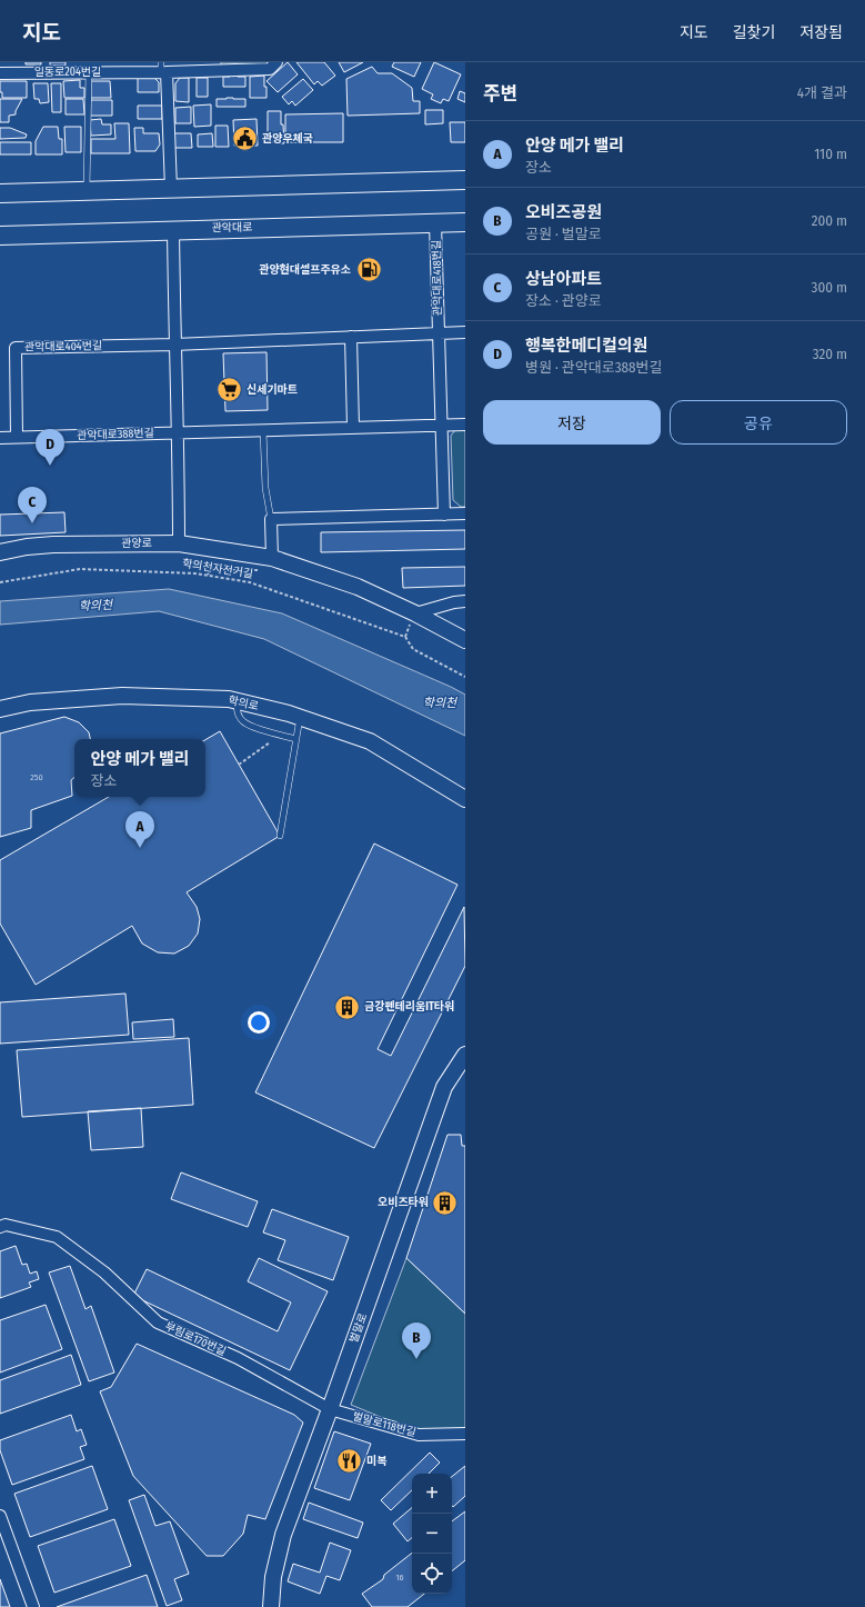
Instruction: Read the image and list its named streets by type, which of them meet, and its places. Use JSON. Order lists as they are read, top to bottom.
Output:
{
  "streets": {
    "main road": ["관악대로"],
    "street": [
      "일동로204번길",
      "관악대로418번길",
      "관악대로404번길",
      "관악대로388번길",
      "관양로",
      "학의로",
      "벌말로",
      "부림로170번길",
      "벌말로118번길"
    ],
    "path": ["학의천자전거길"]
  },
  "crossings": [
    ["관악대로", "관악대로418번길"],
    ["관악대로418번길", "관악대로404번길"],
    ["관악대로404번길", "관악대로388번길"],
    ["벌말로", "부림로170번길"],
    ["벌말로", "벌말로118번길"],
    ["부림로170번길", "벌말로118번길"]
  ],
  "water": ["학의천"],
  "places": {
    "public building": ["관양우체국"],
    "fuel station": ["관양현대셀프주유소"],
    "supermarket": ["신세기마트"],
    "building": ["금강펜테리움IT타워", "오비즈타워"],
    "restaurant": ["미복"]
  },
  "house_numbers": ["250", "16"],
  "page": {
    "header": "지도",
    "nav": ["지도", "길찾기", "저장됨"],
    "heading": ["주변", "4개 결과"],
    "list": [
      {
        "mark": "A",
        "name": "안양 메가 밸리",
        "note": "장소",
        "value": "110 m"
      },
      {
        "mark": "B",
        "name": "오비즈공원",
        "note": "공원 · 벌말로",
        "value": "200 m"
      },
      {
        "mark": "C",
        "name": "상남아파트",
        "note": "장소 · 관양로",
        "value": "300 m"
      },
      {
        "mark": "D",
        "name": "행복한메디컬의원",
        "note": "병원 · 관악대로388번길",
        "value": "320 m"
      }
    ],
    "buttons": ["저장", "공유"],
    "pins": [
      "D",
      "C",
      "A",
      "B"
    ],
    "popup": ["안양 메가 밸리", "장소"],
    "map_buttons": ["+", "−"]
  }
}
